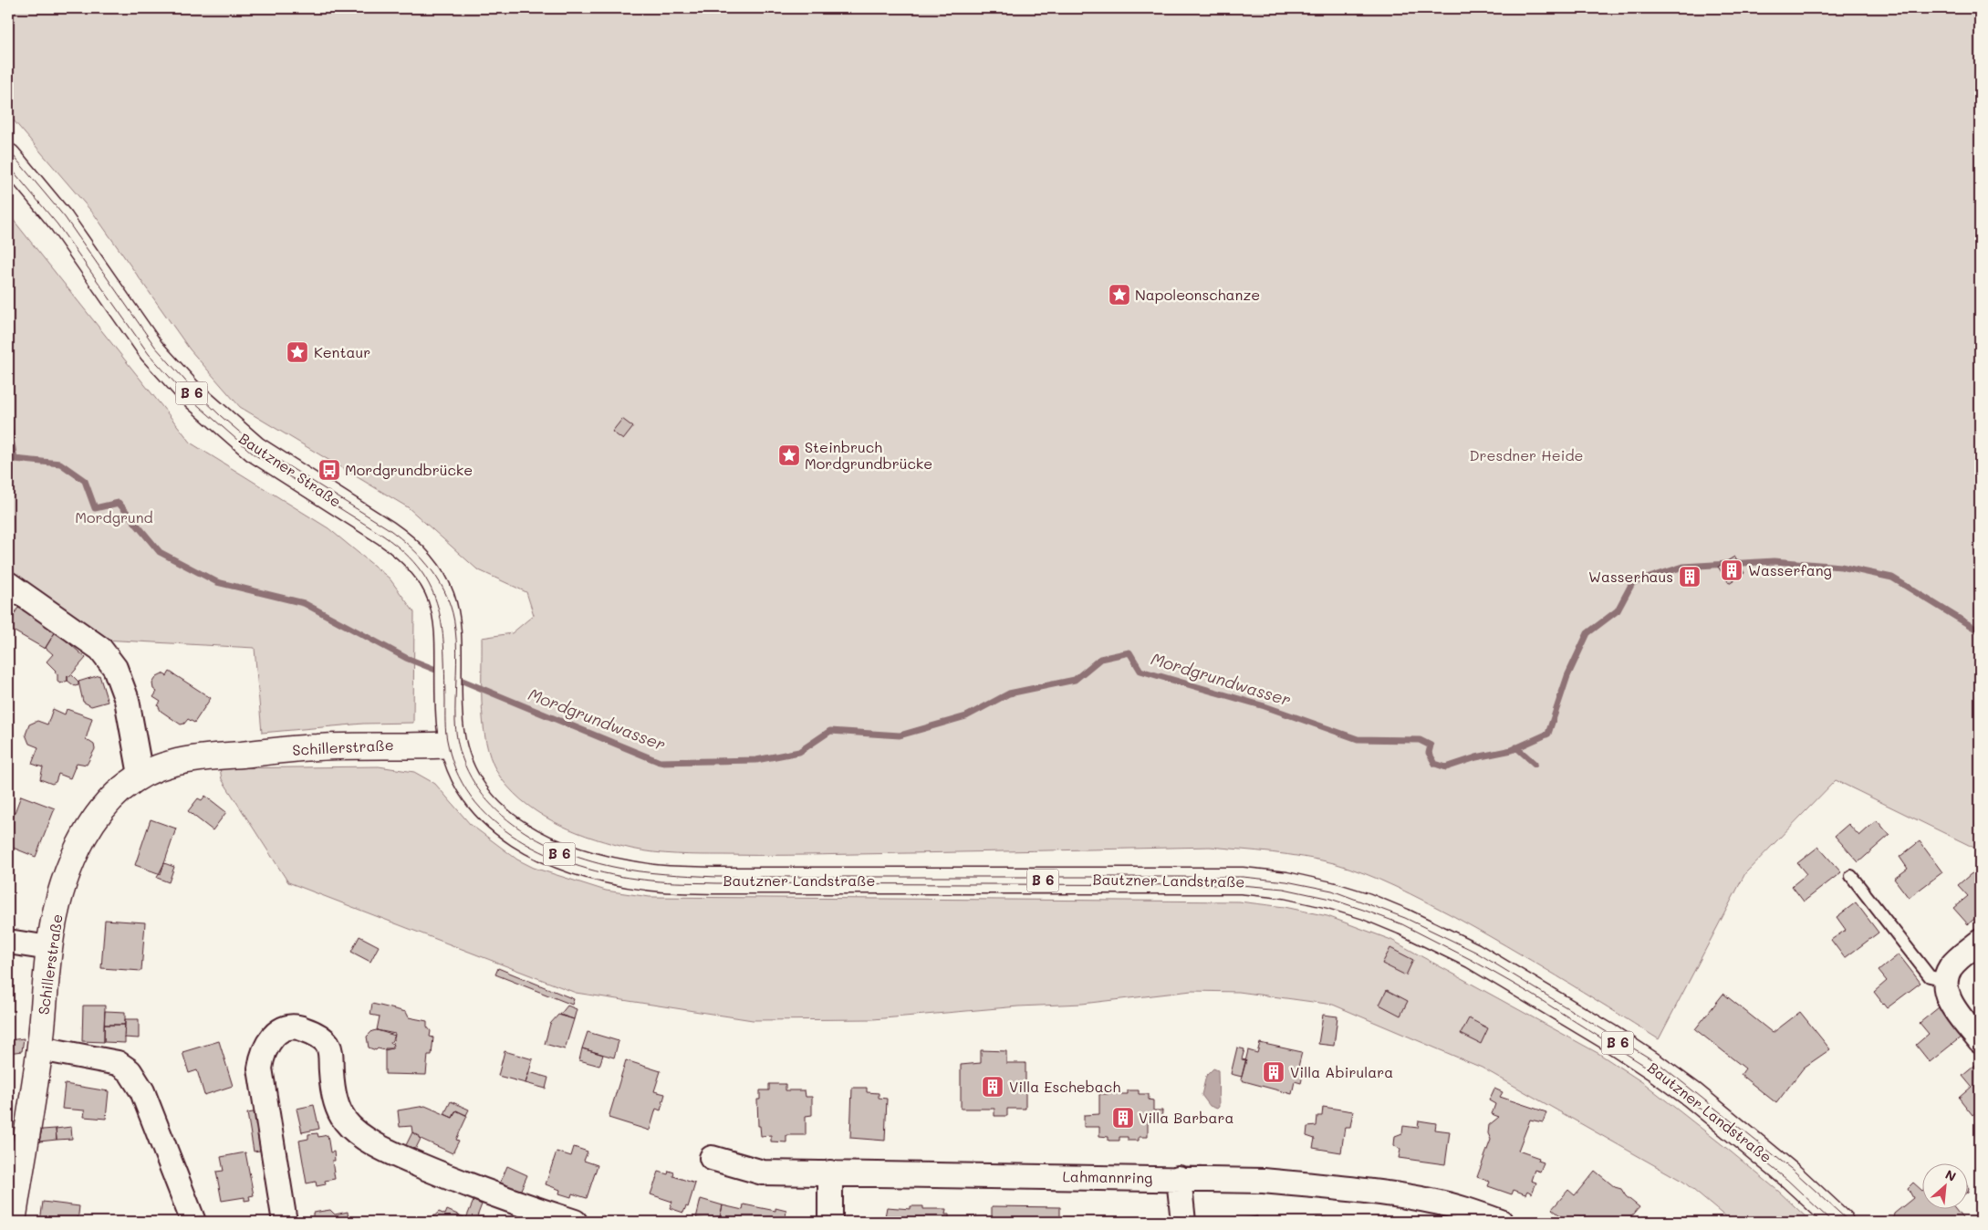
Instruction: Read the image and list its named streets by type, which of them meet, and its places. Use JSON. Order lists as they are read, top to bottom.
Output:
{
  "streets": {
    "main road": [
      "B 6",
      "Bautzner Straße",
      "Schillerstraße",
      "Bautzner Landstraße"
    ],
    "street": ["Lahmannring"]
  },
  "crossings": [
    ["Bautzner Straße", "Schillerstraße"],
    ["Bautzner Straße", "Bautzner Landstraße"],
    ["Schillerstraße", "Bautzner Landstraße"]
  ],
  "water": ["Mordgrundwasser"],
  "parks": ["Dresdner Heide", "Mordgrund"],
  "places": {
    "place": ["Napoleonschanze", "Kentaur", "Steinbruch Mordgrundbrücke"],
    "bus stop": ["Mordgrundbrücke"],
    "building": [
      "Wasserfang",
      "Wasserhaus",
      "Villa Abirulara",
      "Villa Eschebach",
      "Villa Barbara"
    ]
  },
  "north": "top right"
}
